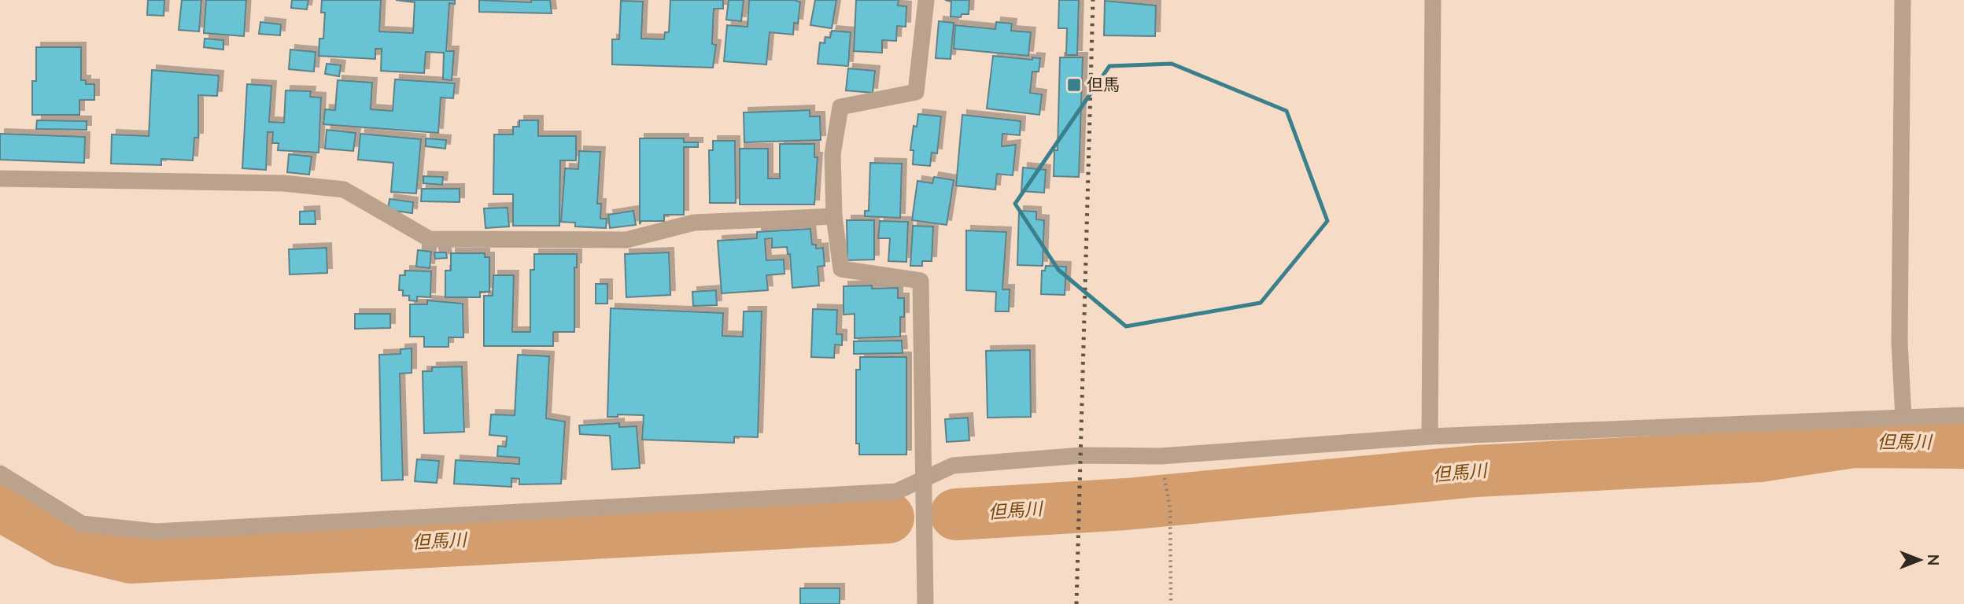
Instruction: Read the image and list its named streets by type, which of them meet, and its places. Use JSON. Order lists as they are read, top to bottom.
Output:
{
  "water": ["但馬川"],
  "places": {
    "transit": ["但馬"]
  },
  "north": "right"
}
